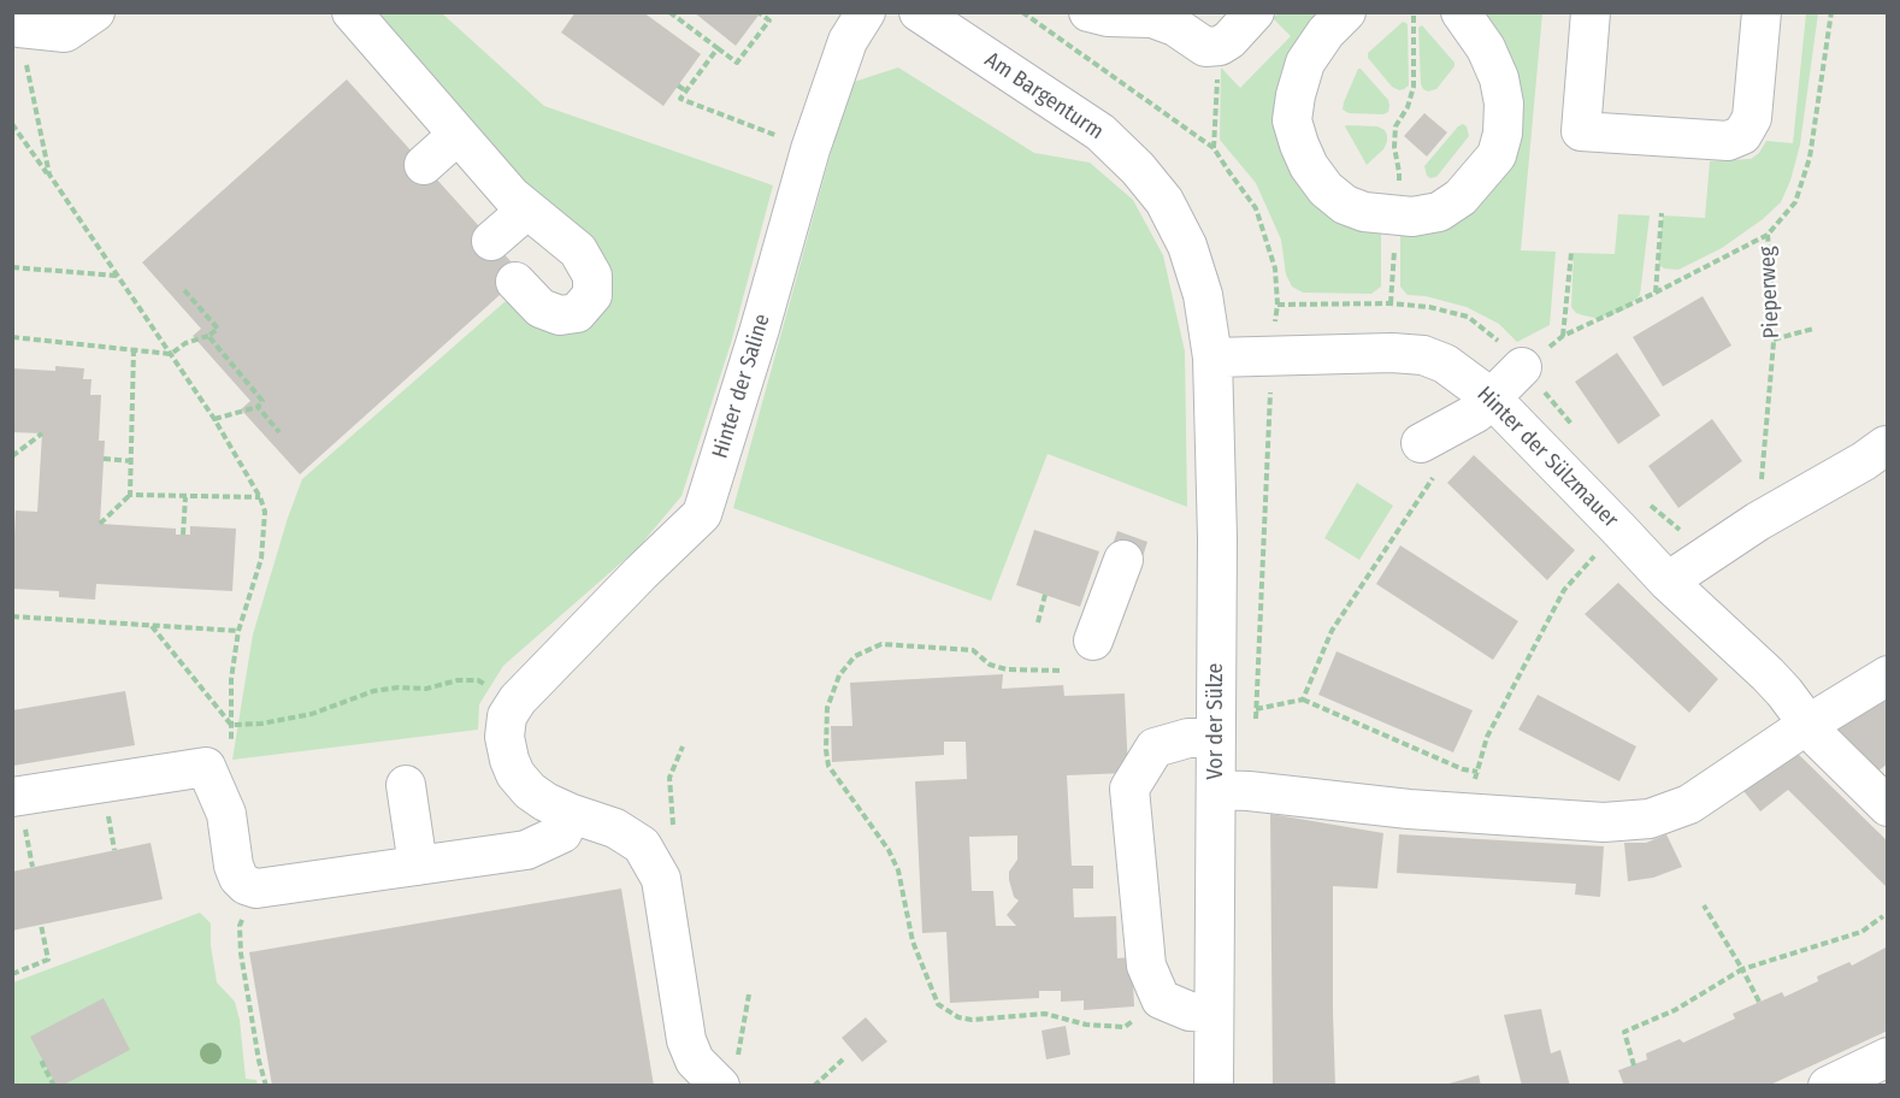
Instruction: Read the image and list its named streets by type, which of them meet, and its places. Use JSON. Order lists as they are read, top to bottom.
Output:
{
  "streets": {
    "street": [
      "Am Bargenturm",
      "Hinter der Saline",
      "Hinter der Sülzmauer",
      "Vor der Sülze"
    ],
    "path": ["Pieperweg"]
  },
  "crossings": [
    ["Am Bargenturm", "Hinter der Sülzmauer"],
    ["Am Bargenturm", "Vor der Sülze"],
    ["Hinter der Sülzmauer", "Vor der Sülze"]
  ]
}
